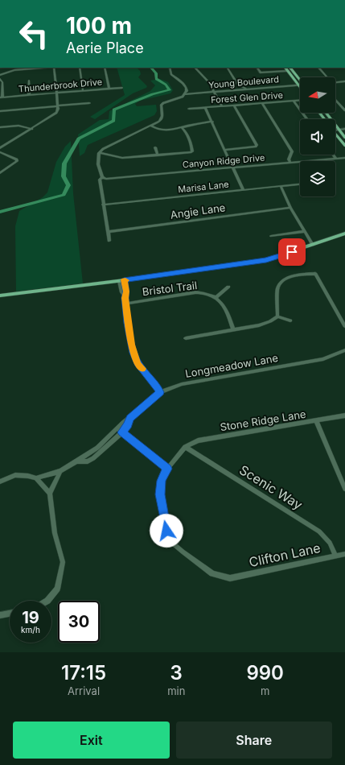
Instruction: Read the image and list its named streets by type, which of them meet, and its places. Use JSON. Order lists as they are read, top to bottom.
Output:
{
  "streets": {
    "street": [
      "Young Boulevard",
      "Thunderbrook Drive",
      "Forest Glen Drive",
      "Canyon Ridge Drive",
      "Marisa Lane",
      "Angie Lane",
      "Bristol Trail",
      "Longmeadow Lane",
      "Stone Ridge Lane",
      "Scenic Way",
      "Clifton Lane"
    ]
  },
  "crossings": [
    ["Stone Ridge Lane", "Scenic Way"],
    ["Scenic Way", "Clifton Lane"]
  ],
  "north": "left",
  "page": {
    "turn": ["100 m", "Aerie Place"],
    "speed": "19 km/h",
    "limit": "30",
    "eta": [
      "17:15",
      "Arrival",
      "3",
      "min",
      "990",
      "m"
    ],
    "buttons": ["Exit", "Share"]
  }
}
